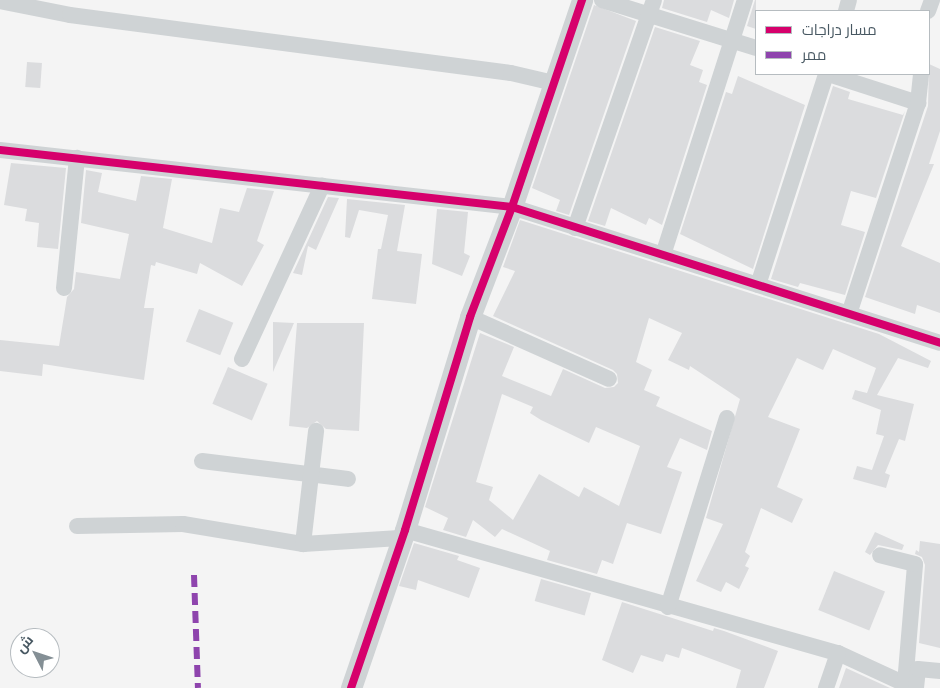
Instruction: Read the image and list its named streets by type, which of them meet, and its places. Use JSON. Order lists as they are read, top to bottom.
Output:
{
  "legend": ["مسار دراجات", "ممر"],
  "north": "top left"
}
